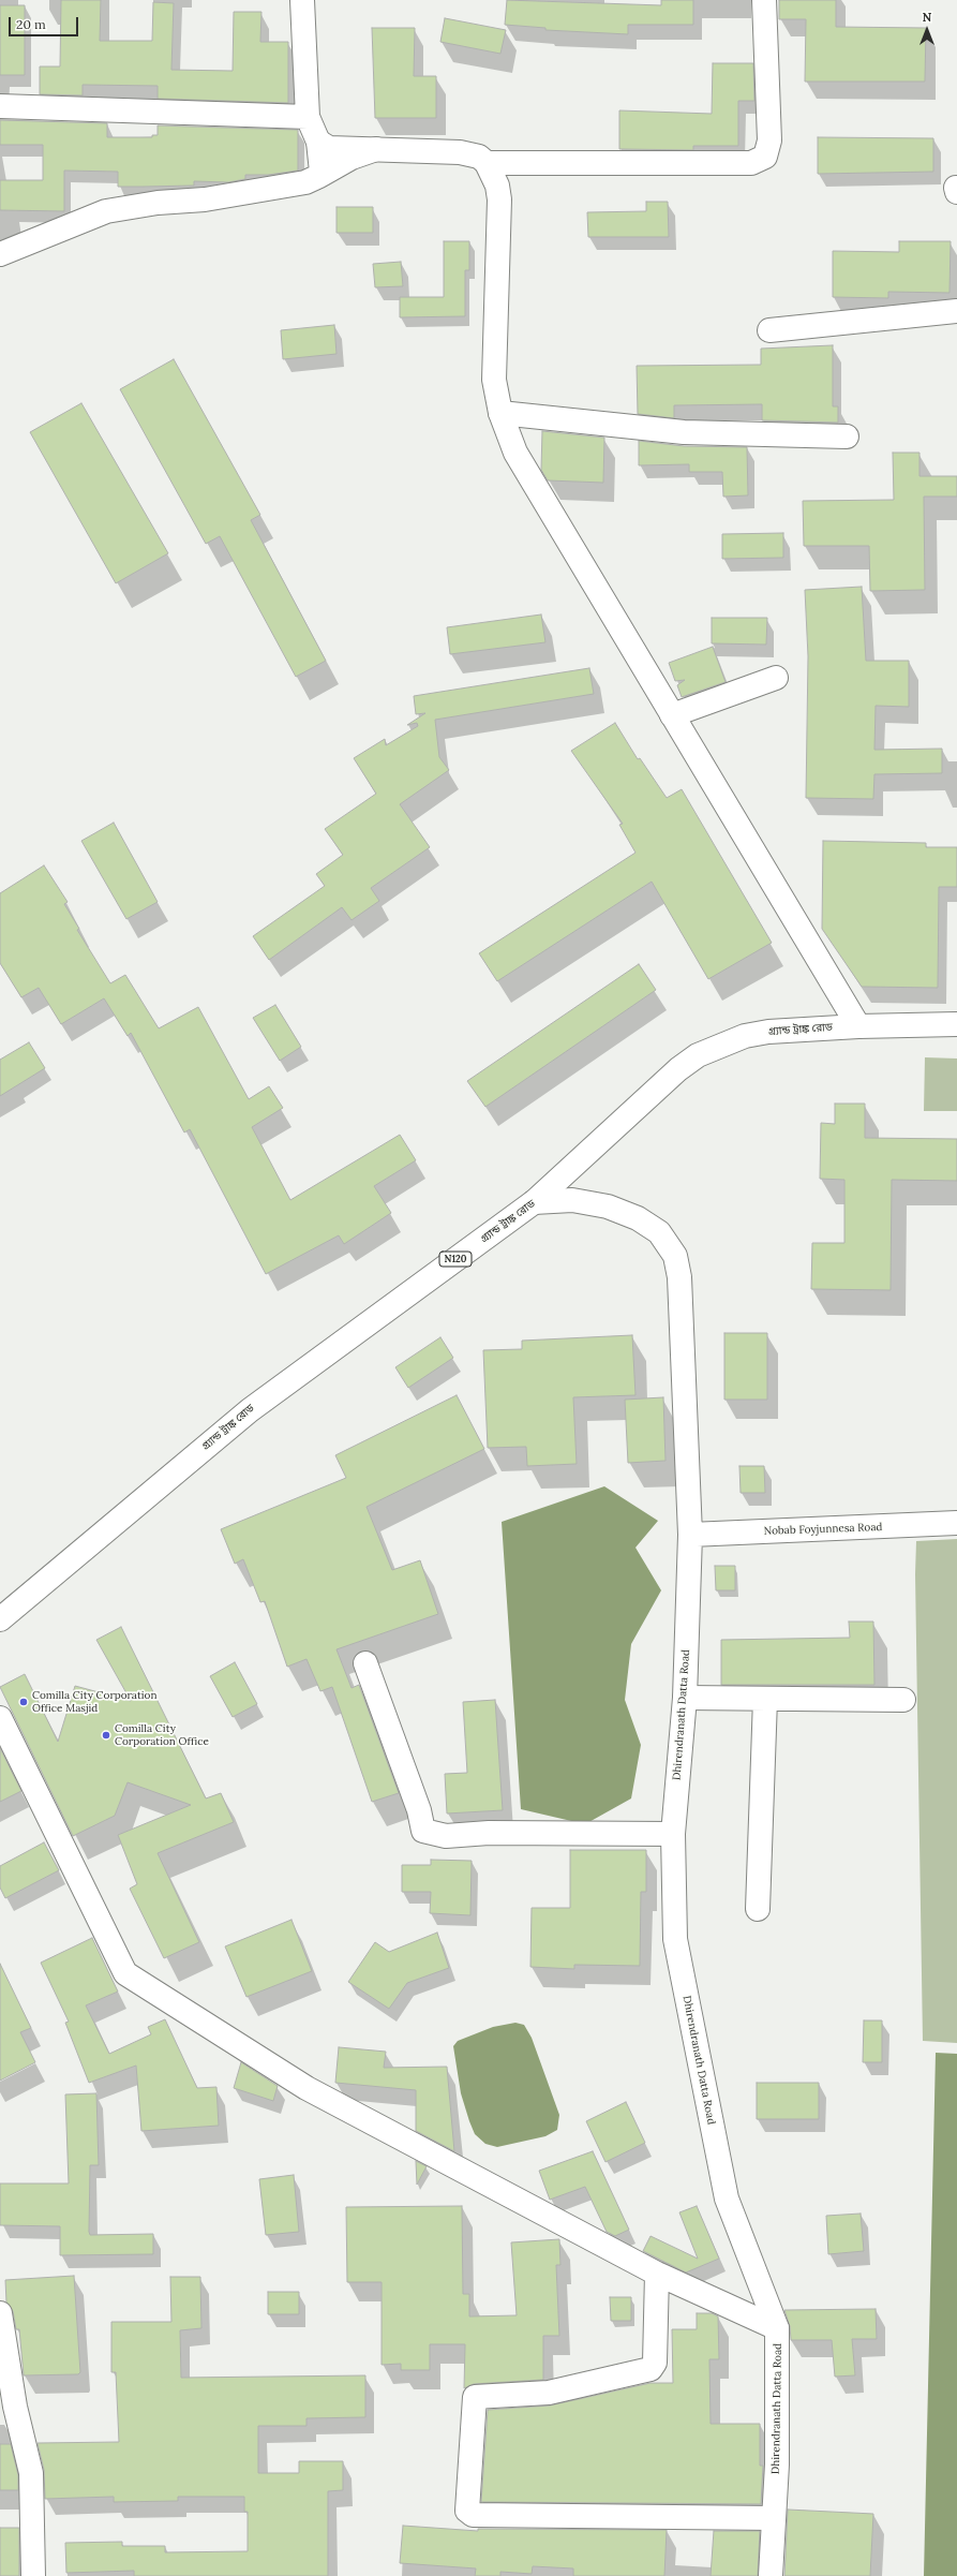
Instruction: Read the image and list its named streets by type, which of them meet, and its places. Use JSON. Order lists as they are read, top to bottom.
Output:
{
  "streets": {
    "main road": [
      "গ্র্যান্ড ট্রাঙ্ক রোড",
      "N120",
      "Nobab Foyjunnesa Road",
      "Dhirendranath Datta Road"
    ]
  },
  "crossings": [
    ["গ্র্যান্ড ট্রাঙ্ক রোড", "Dhirendranath Datta Road"],
    ["Nobab Foyjunnesa Road", "Dhirendranath Datta Road"]
  ],
  "places": ["Comilla City Corporation Office Masjid", "Comilla City Corporation Office"],
  "scale_bar": "20 m",
  "north": "top"
}
